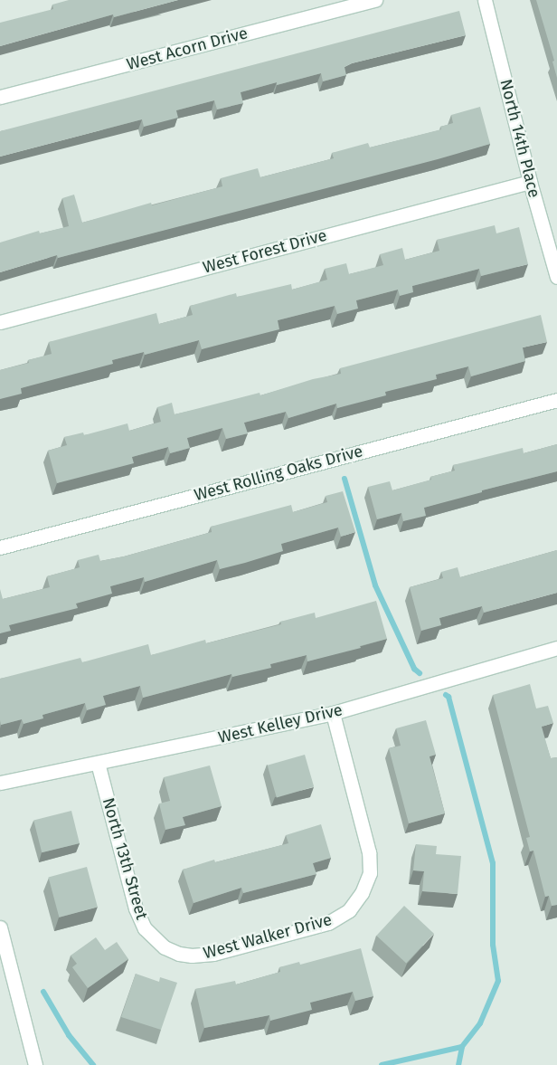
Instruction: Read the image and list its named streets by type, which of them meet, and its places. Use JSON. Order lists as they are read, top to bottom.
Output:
{
  "streets": {
    "street": [
      "West Acorn Drive",
      "North 14th Place",
      "West Forest Drive",
      "West Rolling Oaks Drive",
      "West Kelley Drive",
      "North 13th Street",
      "West Walker Drive"
    ]
  },
  "crossings": [
    ["North 14th Place", "West Forest Drive"],
    ["West Kelley Drive", "North 13th Street"],
    ["West Kelley Drive", "West Walker Drive"],
    ["North 13th Street", "West Walker Drive"]
  ]
}
